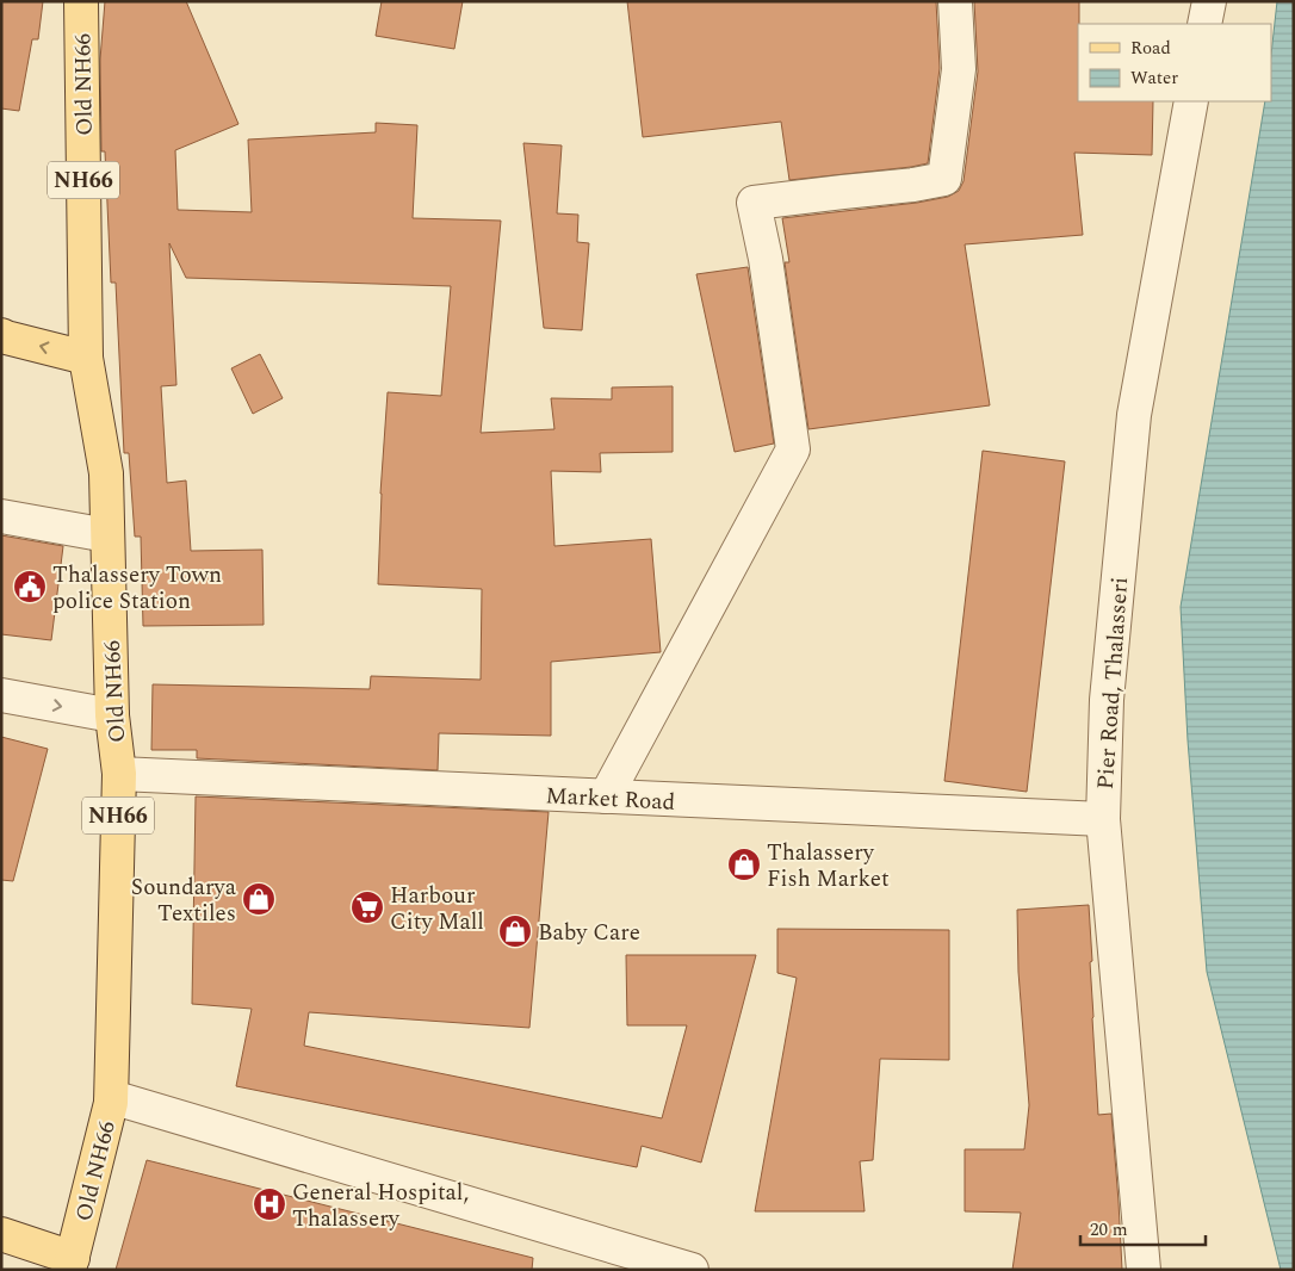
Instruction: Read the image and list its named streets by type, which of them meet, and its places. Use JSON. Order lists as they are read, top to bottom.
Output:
{
  "streets": {
    "main road": ["Old NH66", "NH66"],
    "street": ["Pier Road, Thalasseri", "Market Road"]
  },
  "crossings": [
    ["Old NH66", "Market Road"],
    ["Pier Road, Thalasseri", "Market Road"]
  ],
  "places": {
    "public building": ["Thalassery Town police Station"],
    "shop": ["Thalassery Fish Market", "Soundarya Textiles", "Baby Care"],
    "supermarket": ["Harbour City Mall"],
    "hospital": ["General Hospital, Thalassery"]
  },
  "legend": ["Road", "Water"],
  "scale_bar": "20 m"
}
